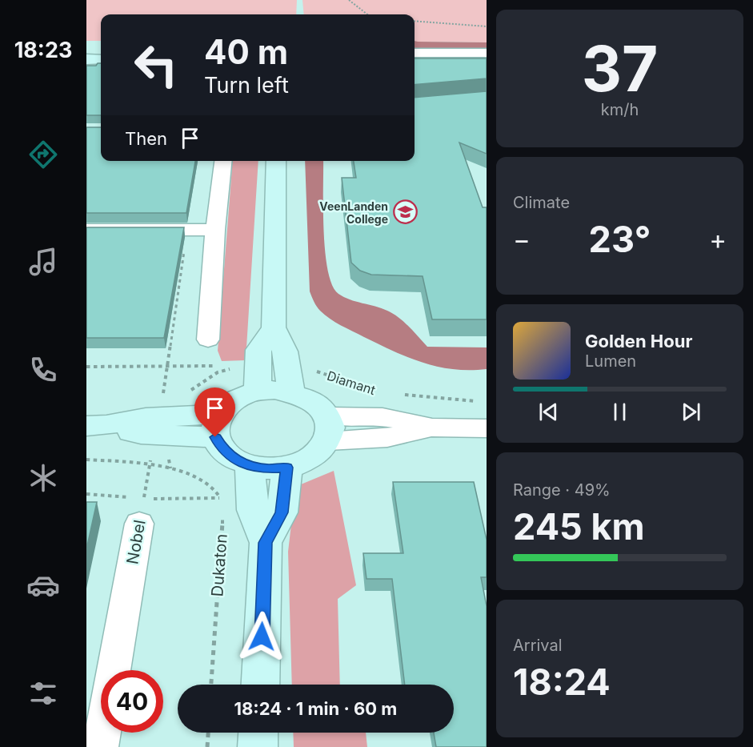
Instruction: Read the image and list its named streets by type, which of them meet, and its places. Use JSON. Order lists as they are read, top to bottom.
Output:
{
  "streets": {
    "street": ["Nobel"],
    "path": ["Diamant", "Dukaton"]
  },
  "places": {
    "school or university": ["VeenLanden College"]
  },
  "page": {
    "tabs": "18:23",
    "tile": [
      ["37", "km/h"],
      "Climate",
      ["Range · 49%", "245 km"],
      ["Arrival", "18:24"]
    ],
    "turn": ["40 m", "Turn left"],
    "then": "Then",
    "heat": ["−", "23°", "+"],
    "song": ["Golden Hour", "Lumen"],
    "limit": "40",
    "trip": "18:24 · 1 min · 60 m"
  }
}
